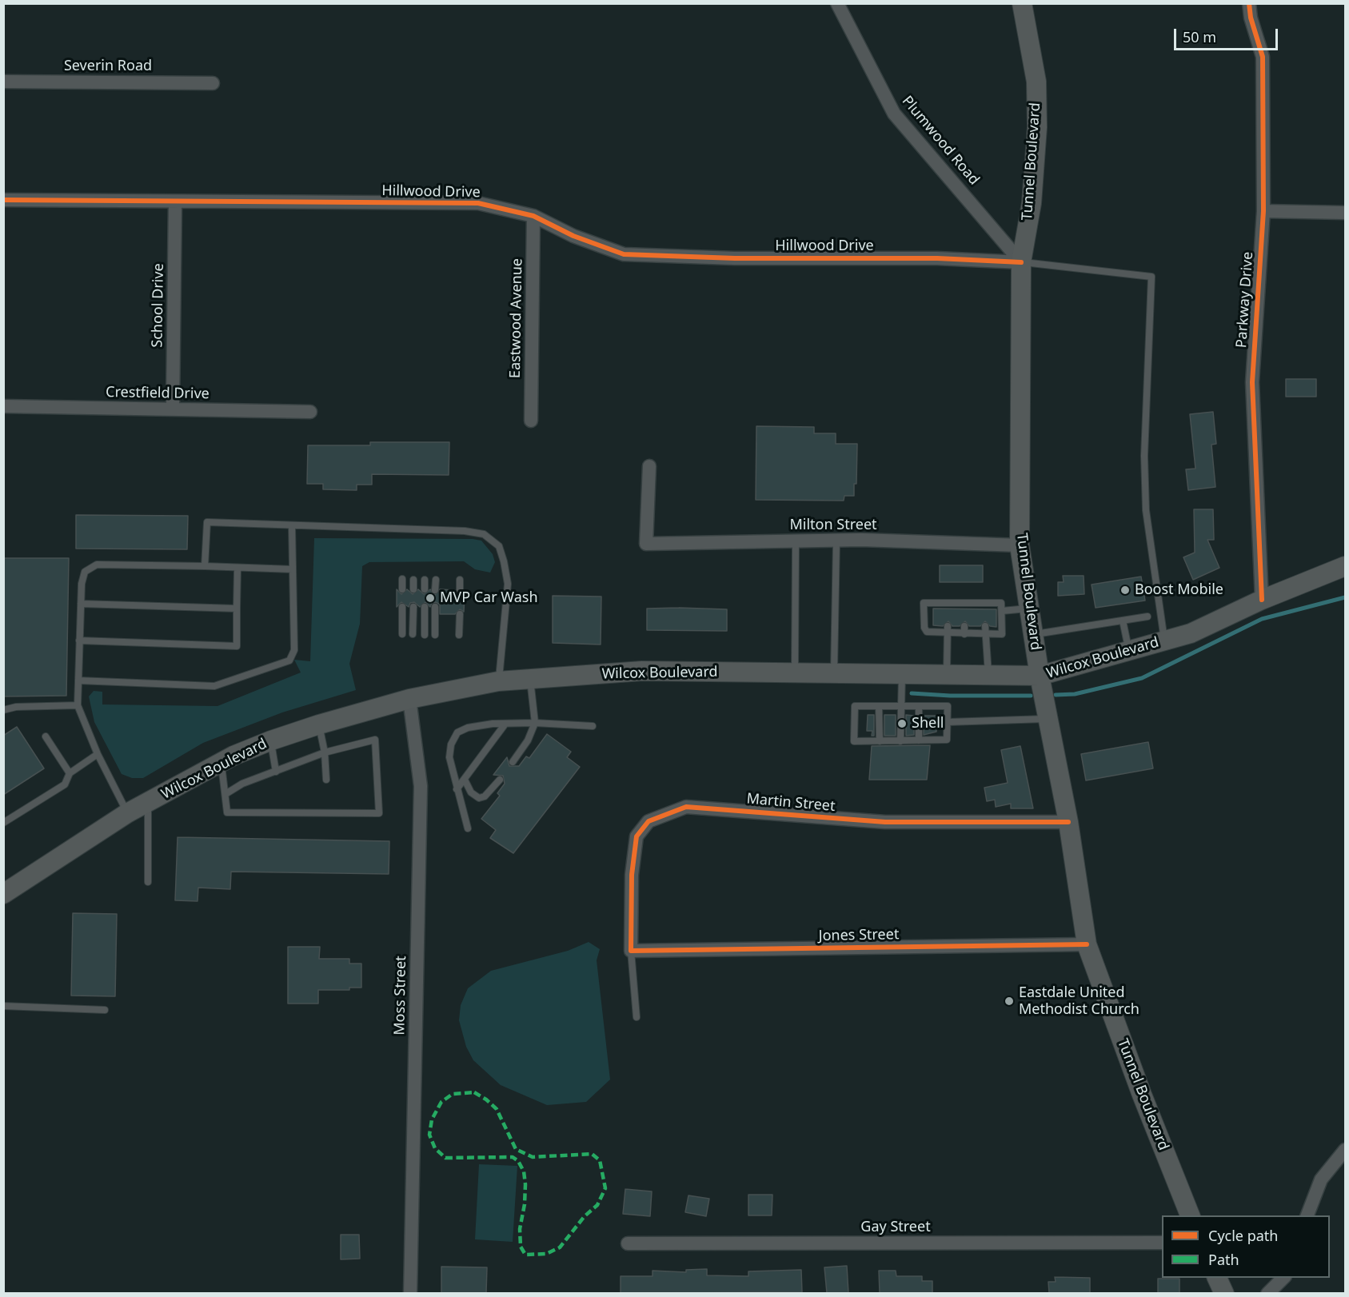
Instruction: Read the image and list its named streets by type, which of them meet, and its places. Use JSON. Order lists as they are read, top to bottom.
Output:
{
  "streets": {
    "main road": ["Tunnel Boulevard", "Wilcox Boulevard"],
    "street": [
      "Severin Road",
      "Plumwood Road",
      "Hillwood Drive",
      "Parkway Drive",
      "School Drive",
      "Eastwood Avenue",
      "Crestfield Drive",
      "Milton Street",
      "Martin Street",
      "Jones Street",
      "Moss Street",
      "Gay Street"
    ]
  },
  "crossings": [
    ["Plumwood Road", "Tunnel Boulevard"],
    ["Plumwood Road", "Hillwood Drive"],
    ["Tunnel Boulevard", "Hillwood Drive"],
    ["Tunnel Boulevard", "Milton Street"],
    ["Tunnel Boulevard", "Wilcox Boulevard"],
    ["Tunnel Boulevard", "Martin Street"],
    ["Tunnel Boulevard", "Jones Street"],
    ["Hillwood Drive", "School Drive"],
    ["Hillwood Drive", "Eastwood Avenue"],
    ["Parkway Drive", "Wilcox Boulevard"],
    ["School Drive", "Crestfield Drive"],
    ["Wilcox Boulevard", "Moss Street"],
    ["Martin Street", "Jones Street"]
  ],
  "places": [
    "Boost Mobile",
    "MVP Car Wash",
    "Shell",
    "Eastdale United Methodist Church"
  ],
  "legend": ["Cycle path", "Path"],
  "scale_bar": "50 m"
}
